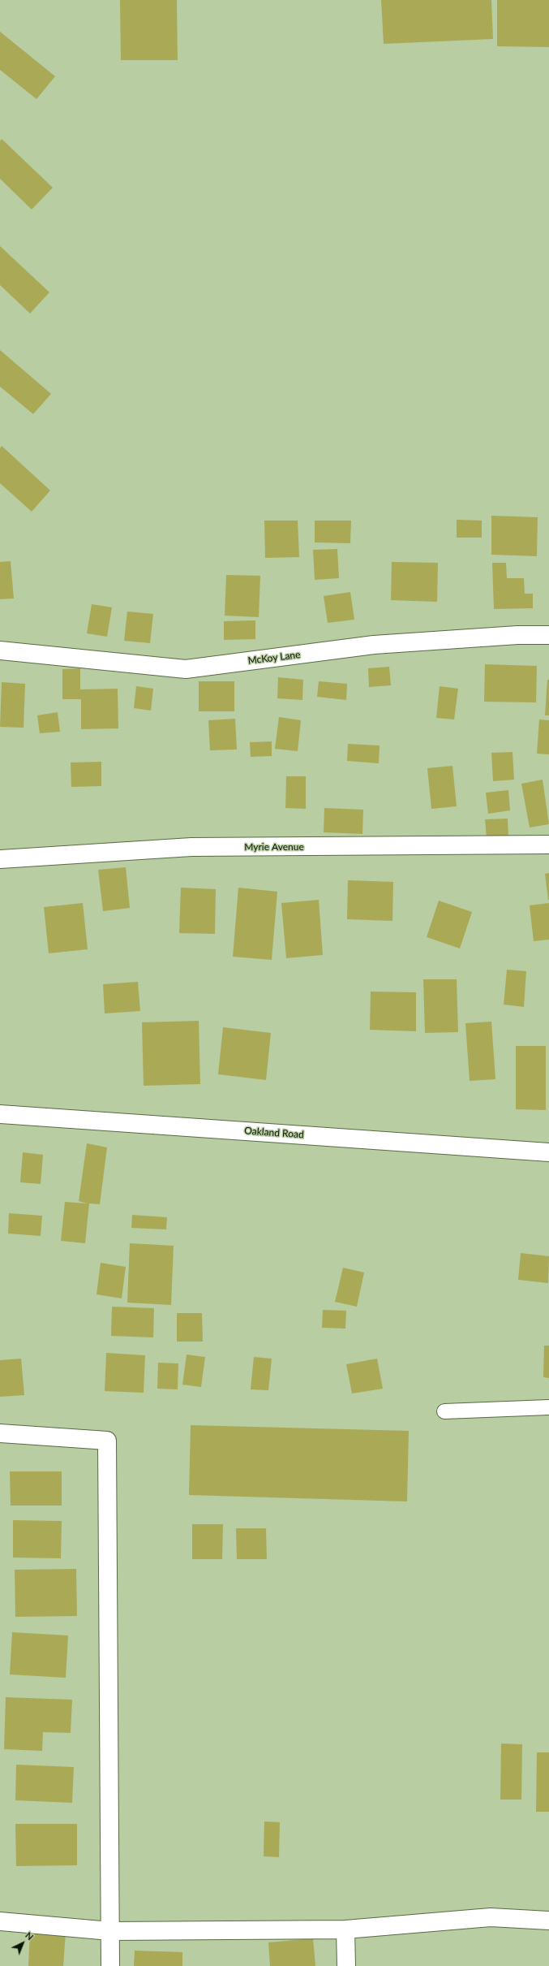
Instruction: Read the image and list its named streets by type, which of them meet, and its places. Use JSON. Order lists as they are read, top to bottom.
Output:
{
  "streets": {
    "street": ["McKoy Lane", "Myrie Avenue", "Oakland Road"]
  },
  "north": "top right"
}
